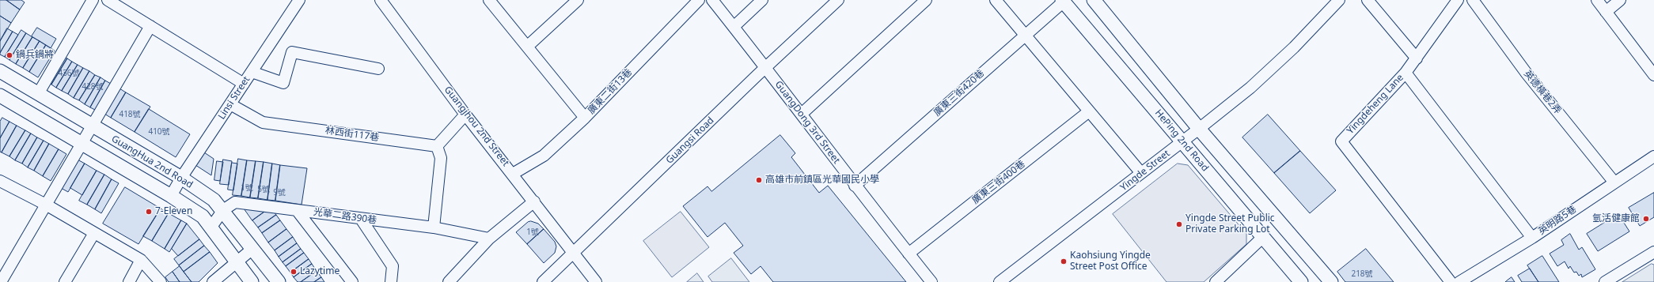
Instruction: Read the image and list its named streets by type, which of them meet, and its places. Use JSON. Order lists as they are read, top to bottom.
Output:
{
  "streets": {
    "street": [
      "廣東二街13巷",
      "英德橫巷2弄",
      "廣東三街420巷",
      "Linsi Street",
      "Yingdeheng Lane",
      "GuangDong 3rd Street",
      "Guangjhou 2nd Street",
      "林西街117巷",
      "Guangsi Road",
      "HePing 2nd Road",
      "GuangHua 2nd Road",
      "Yingde Street",
      "廣東三街400巷",
      "光華二路390巷",
      "英明路5巷"
    ]
  },
  "crossings": [
    ["廣東二街13巷", "Guangjhou 2nd Street"],
    ["英德橫巷2弄", "英明路5巷"],
    ["廣東三街420巷", "GuangDong 3rd Street"],
    ["廣東三街420巷", "HePing 2nd Road"],
    ["Linsi Street", "林西街117巷"],
    ["Linsi Street", "GuangHua 2nd Road"],
    ["GuangDong 3rd Street", "Guangsi Road"],
    ["GuangDong 3rd Street", "廣東三街400巷"],
    ["Guangjhou 2nd Street", "Guangsi Road"],
    ["HePing 2nd Road", "Yingde Street"],
    ["GuangHua 2nd Road", "光華二路390巷"]
  ],
  "places": [
    "鍋兵鍋將",
    "高雄市前鎮區光華國民小學",
    "7-Eleven",
    "氫活健康館",
    "Yingde Street Public Private Parking Lot",
    "Kaohsiung Yingde Street Post Office",
    "Lazytime"
  ],
  "house_numbers": [
    "436號",
    "428號",
    "418號",
    "410號",
    "1號",
    "5號",
    "9號",
    "1號",
    "218號"
  ]
}
